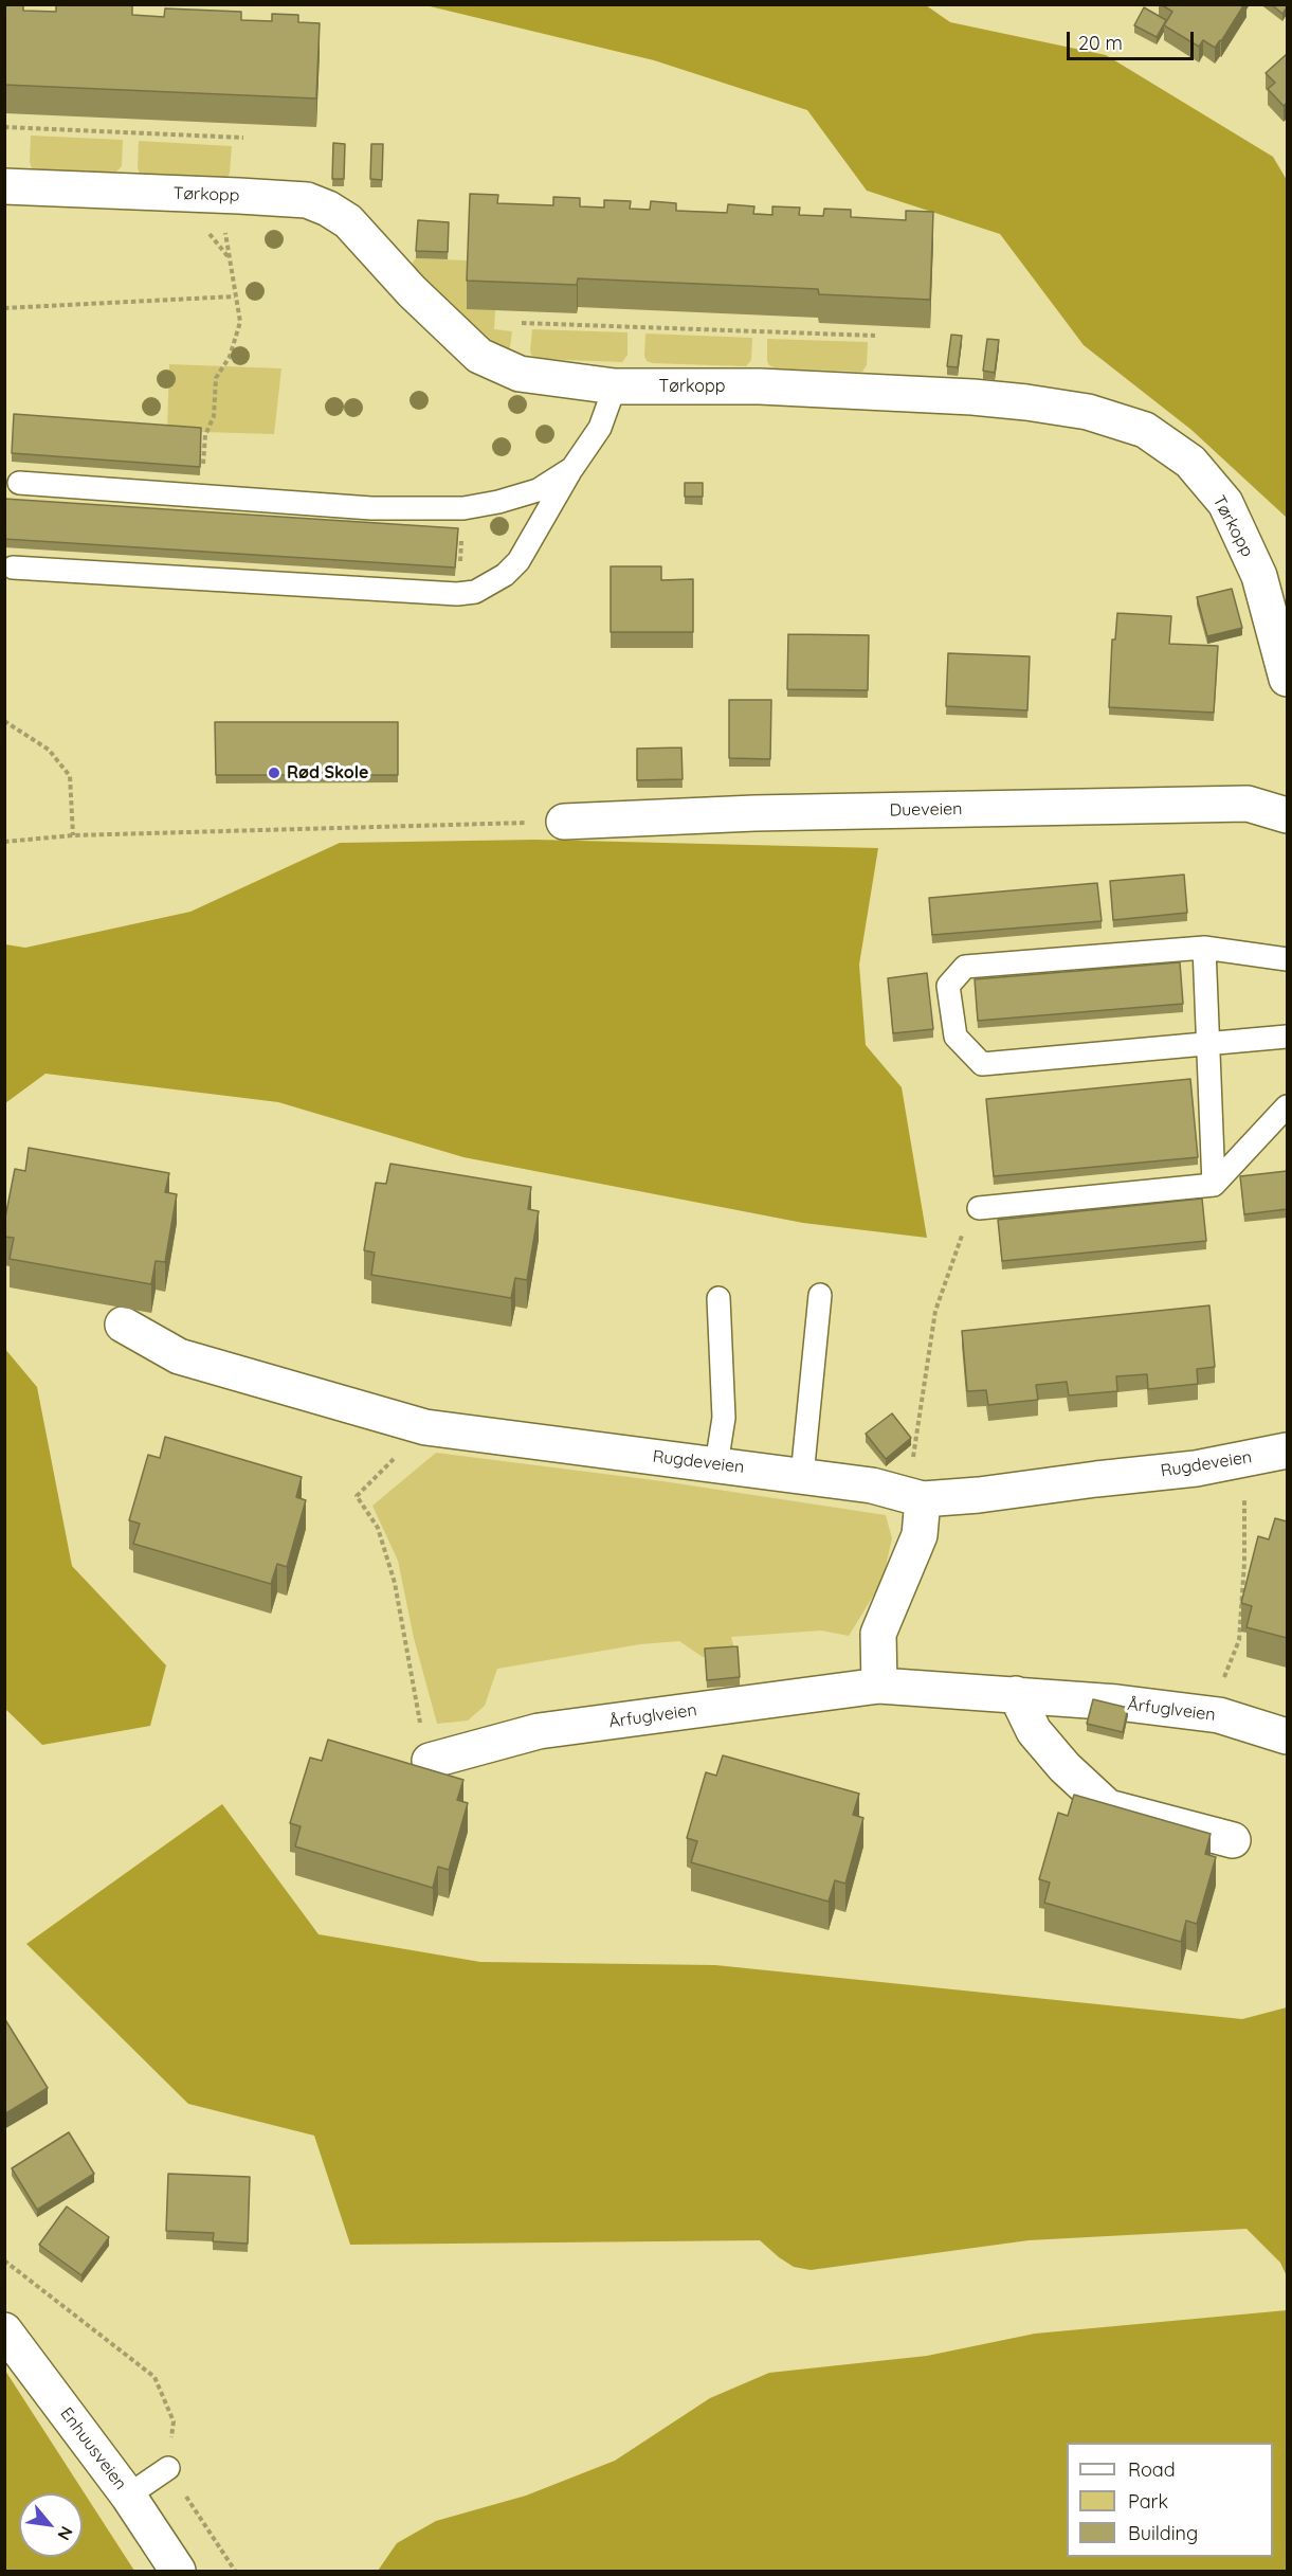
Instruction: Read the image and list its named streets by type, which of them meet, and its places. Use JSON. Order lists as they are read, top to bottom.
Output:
{
  "streets": {
    "street": [
      "Tørkopp",
      "Dueveien",
      "Rugdeveien",
      "Årfuglveien",
      "Enhuusveien"
    ]
  },
  "places": ["Rød Skole"],
  "legend": ["Road", "Park", "Building"],
  "scale_bar": "20 m",
  "north": "bottom right"
}
